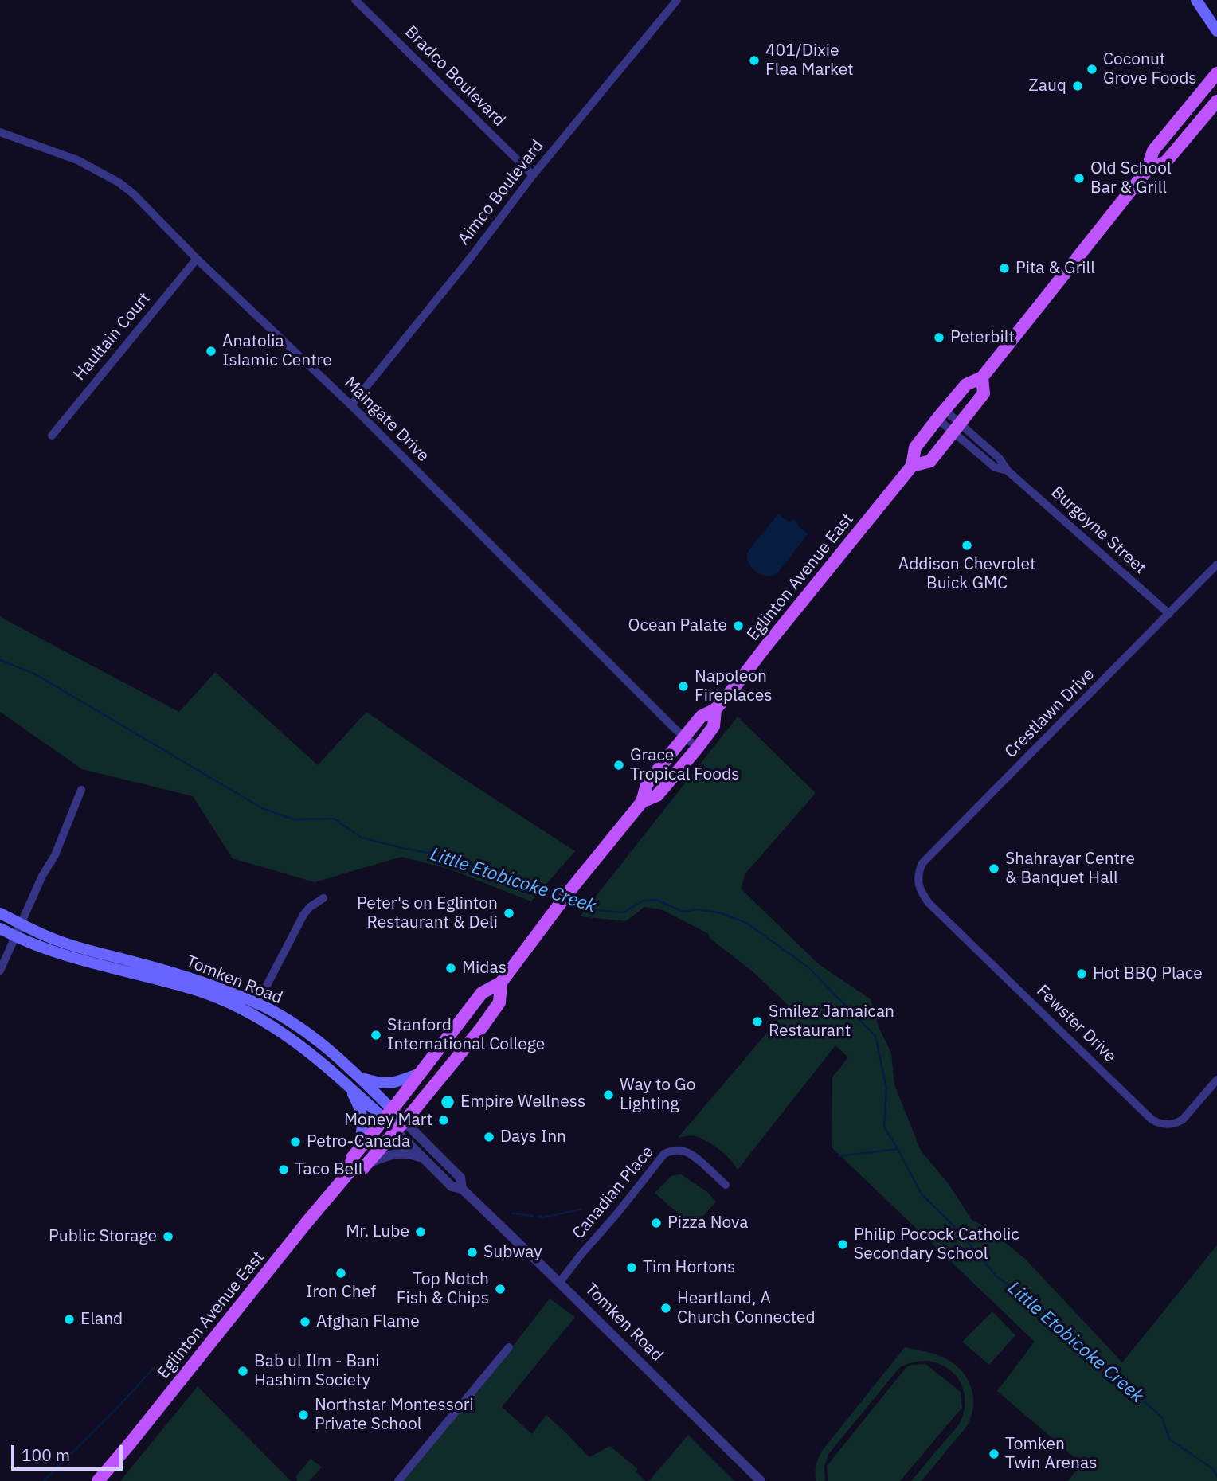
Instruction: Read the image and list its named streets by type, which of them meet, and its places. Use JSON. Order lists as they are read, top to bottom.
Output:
{
  "streets": {
    "main road": ["Eglinton Avenue East", "Tomken Road"],
    "street": [
      "Bradco Boulevard",
      "Aimco Boulevard",
      "Haultain Court",
      "Maingate Drive",
      "Burgoyne Street",
      "Crestlawn Drive",
      "Fewster Drive",
      "Canadian Place"
    ]
  },
  "crossings": [
    ["Bradco Boulevard", "Aimco Boulevard"],
    ["Aimco Boulevard", "Maingate Drive"],
    ["Haultain Court", "Maingate Drive"],
    ["Maingate Drive", "Eglinton Avenue East"],
    ["Burgoyne Street", "Eglinton Avenue East"],
    ["Burgoyne Street", "Crestlawn Drive"],
    ["Eglinton Avenue East", "Tomken Road"],
    ["Crestlawn Drive", "Fewster Drive"],
    ["Tomken Road", "Canadian Place"]
  ],
  "water": ["Little Etobicoke Creek"],
  "places": [
    "401/Dixie Flea Market",
    "Coconut Grove Foods",
    "Zauq",
    "Old School Bar & Grill",
    "Pita & Grill",
    "Peterbilt",
    "Anatolia Islamic Centre",
    "Addison Chevrolet Buick GMC",
    "Ocean Palate",
    "Napoleon Fireplaces",
    "Grace Tropical Foods",
    "Shahrayar Centre & Banquet Hall",
    "Peter's on Eglinton Restaurant & Deli",
    "Midas",
    "Hot BBQ Place",
    "Smilez Jamaican Restaurant",
    "Stanford International College",
    "Way to Go Lighting",
    "Empire Wellness",
    "Money Mart",
    "Days Inn",
    "Petro-Canada",
    "Taco Bell",
    "Pizza Nova",
    "Mr. Lube",
    "Public Storage",
    "Philip Pocock Catholic Secondary School",
    "Subway",
    "Tim Hortons",
    "Iron Chef",
    "Top Notch Fish & Chips",
    "Heartland, A Church Connected",
    "Eland",
    "Afghan Flame",
    "Bab ul Ilm - Bani Hashim Society",
    "Northstar Montessori Private School",
    "Tomken Twin Arenas"
  ],
  "scale_bar": "100 m"
}
